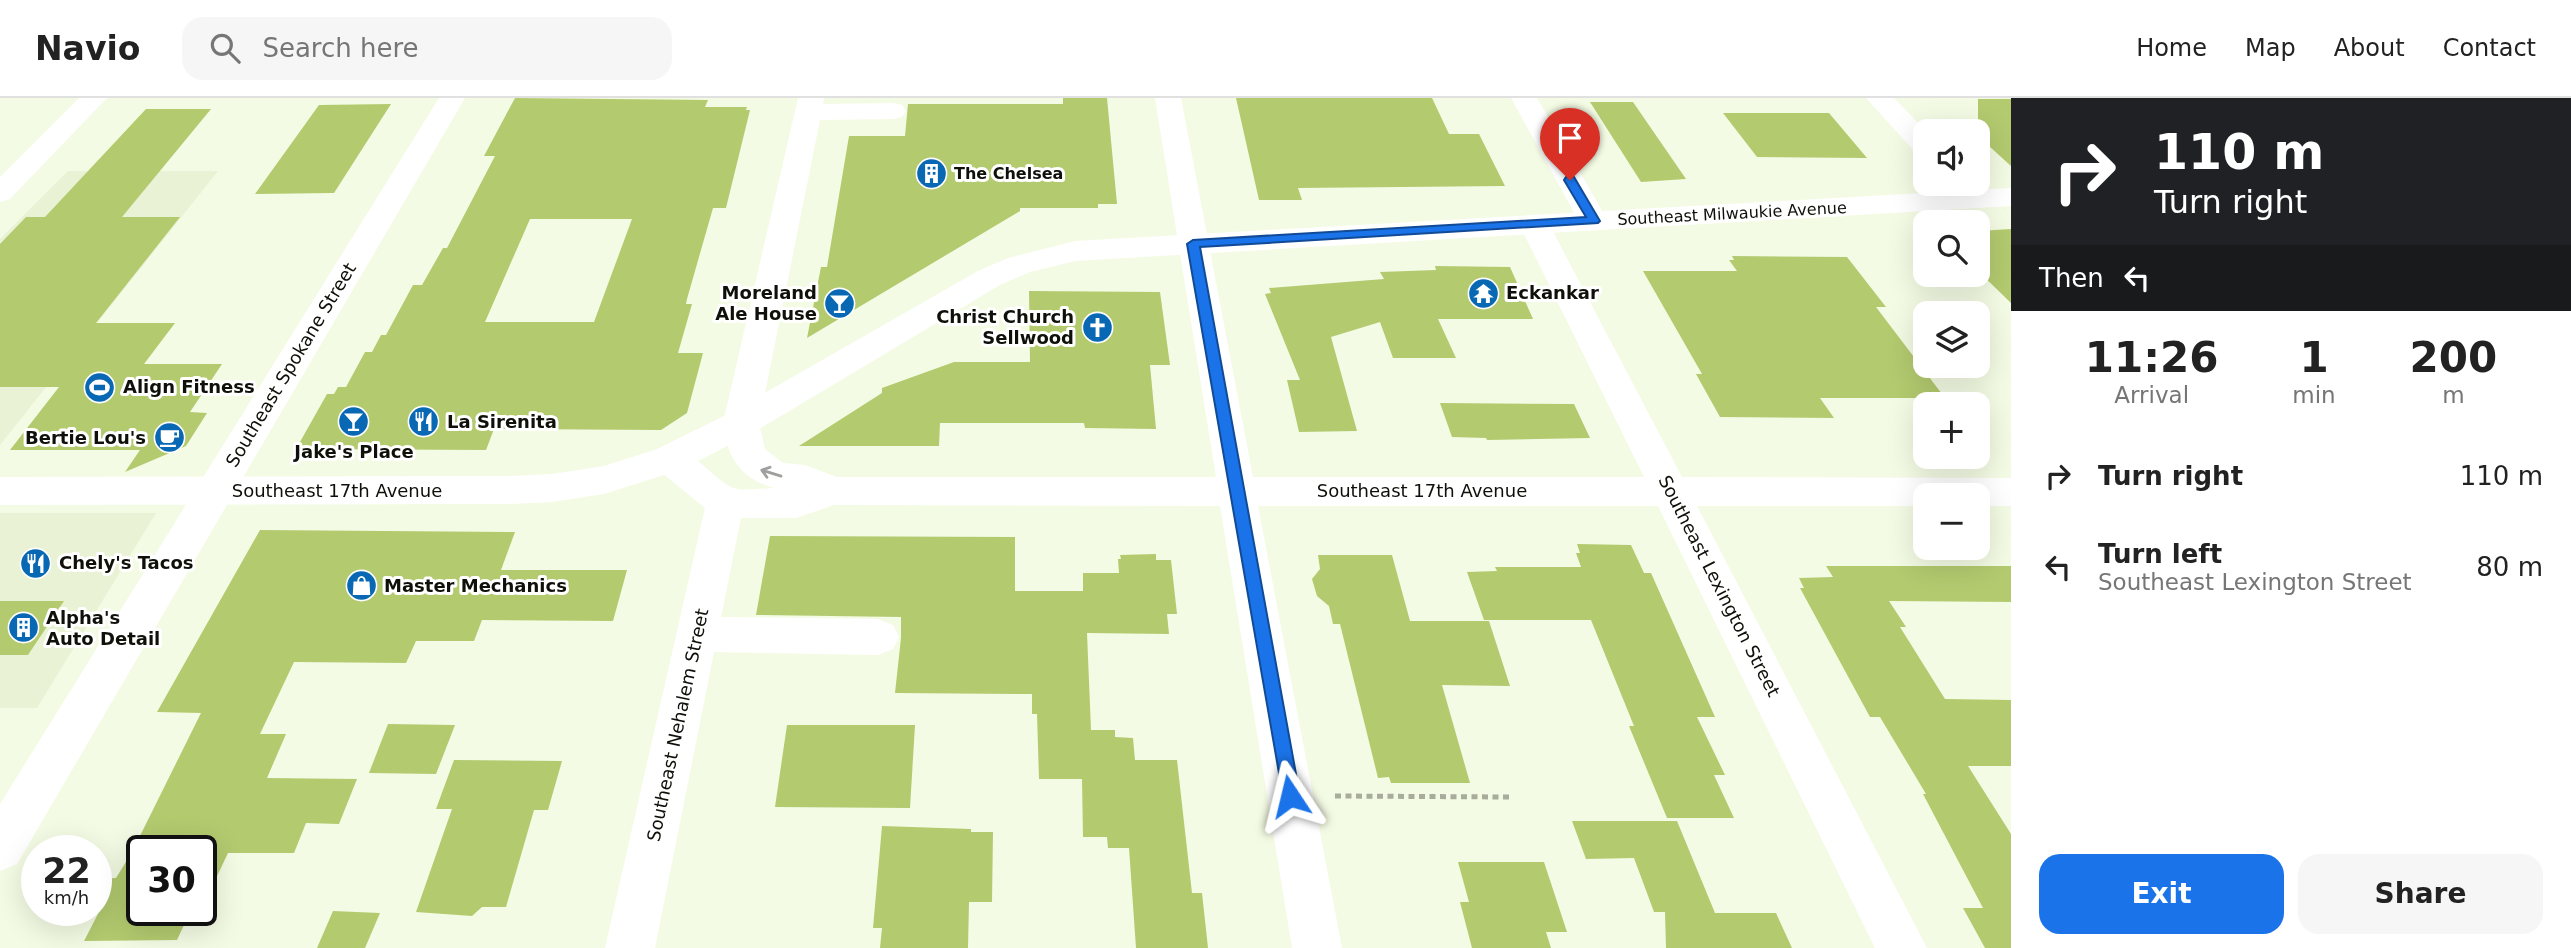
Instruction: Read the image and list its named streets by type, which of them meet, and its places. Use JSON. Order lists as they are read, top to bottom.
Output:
{
  "streets": {
    "street": [
      "Southeast Milwaukie Avenue",
      "Southeast Spokane Street",
      "Southeast 17th Avenue",
      "Southeast Lexington Street",
      "Southeast Nehalem Street"
    ]
  },
  "crossings": [
    ["Southeast Milwaukie Avenue", "Southeast 17th Avenue"],
    ["Southeast Milwaukie Avenue", "Southeast Lexington Street"],
    ["Southeast Spokane Street", "Southeast 17th Avenue"],
    ["Southeast 17th Avenue", "Southeast Lexington Street"],
    ["Southeast 17th Avenue", "Southeast Nehalem Street"]
  ],
  "places": {
    "building": ["The Chelsea", "Alpha's Auto Detail"],
    "temple": ["Eckankar"],
    "bar": ["Moreland Ale House", "Jake's Place"],
    "church": ["Christ Church Sellwood"],
    "sports": ["Align Fitness"],
    "restaurant": ["La Sirenita", "Chely's Tacos"],
    "cafe": ["Bertie Lou's"],
    "shop": ["Master Mechanics"]
  },
  "page": {
    "header": "Navio",
    "search": "Search here",
    "nav": [
      "Home",
      "Map",
      "About",
      "Contact"
    ],
    "turn": ["110 m", "Turn right"],
    "map_buttons": ["+", "−"],
    "then": "Then",
    "eta": [
      "11:26",
      "Arrival",
      "1",
      "min",
      "200",
      "m"
    ],
    "list": [
      {
        "name": "Turn right",
        "value": "110 m"
      },
      {
        "name": "Turn left",
        "note": "Southeast Lexington Street",
        "value": "80 m"
      }
    ],
    "speed": "22 km/h",
    "limit": "30",
    "buttons": ["Exit", "Share"]
  }
}
